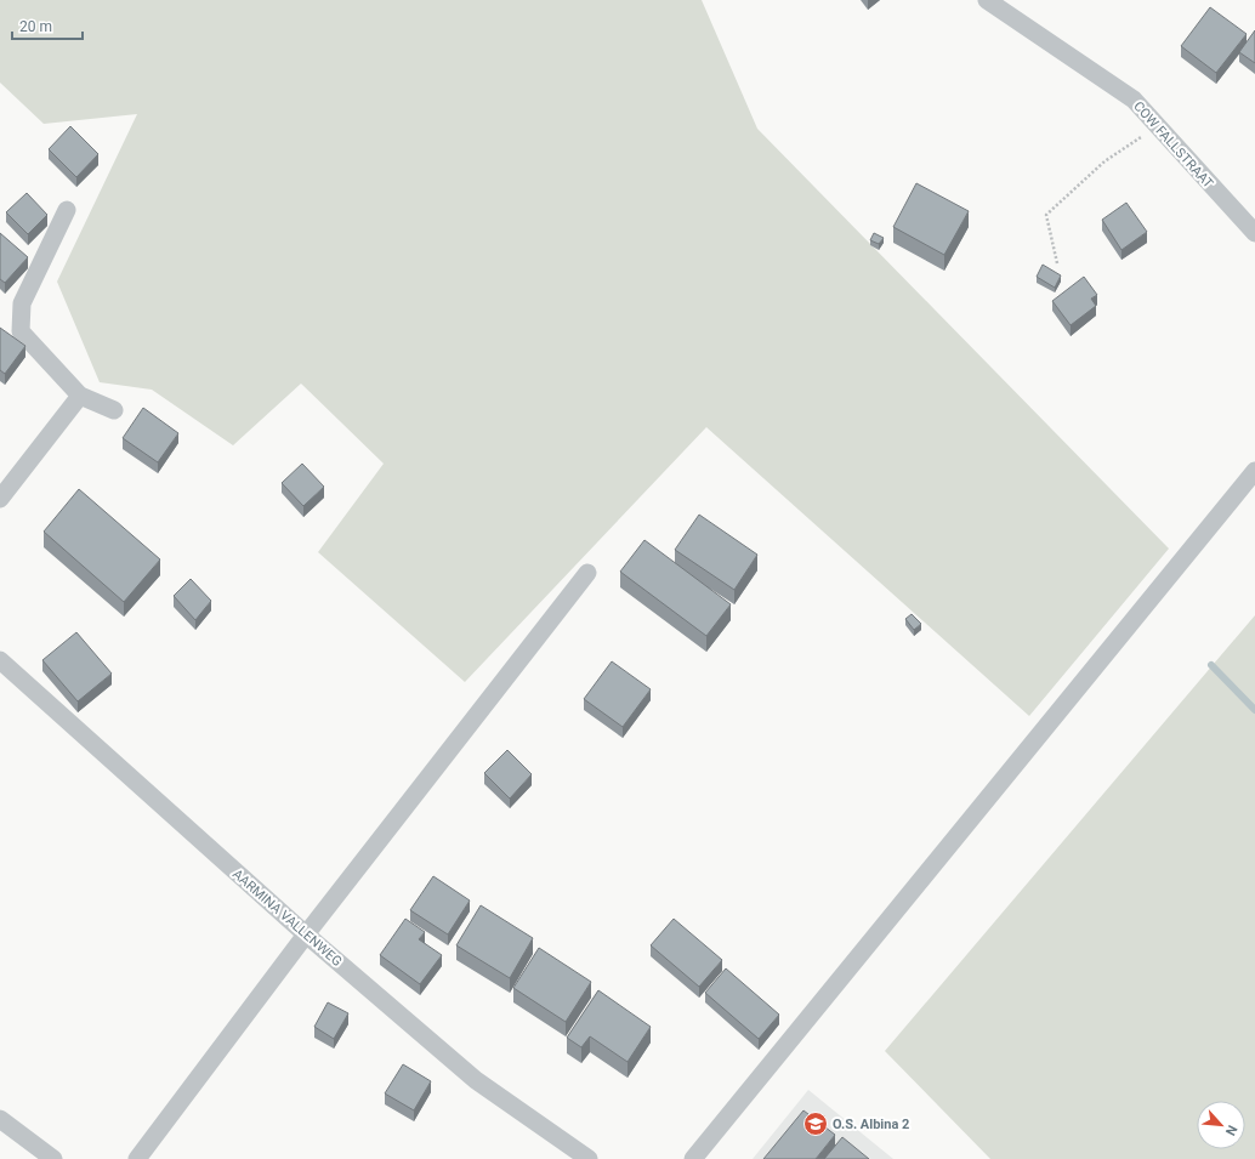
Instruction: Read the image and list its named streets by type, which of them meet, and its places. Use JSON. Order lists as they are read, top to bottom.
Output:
{
  "streets": {
    "street": ["COW FALLSTRAAT", "AARMINA VALLENWEG"]
  },
  "places": {
    "school or university": ["O.S. Albina 2"]
  },
  "scale_bar": "20 m",
  "north": "bottom right"
}
